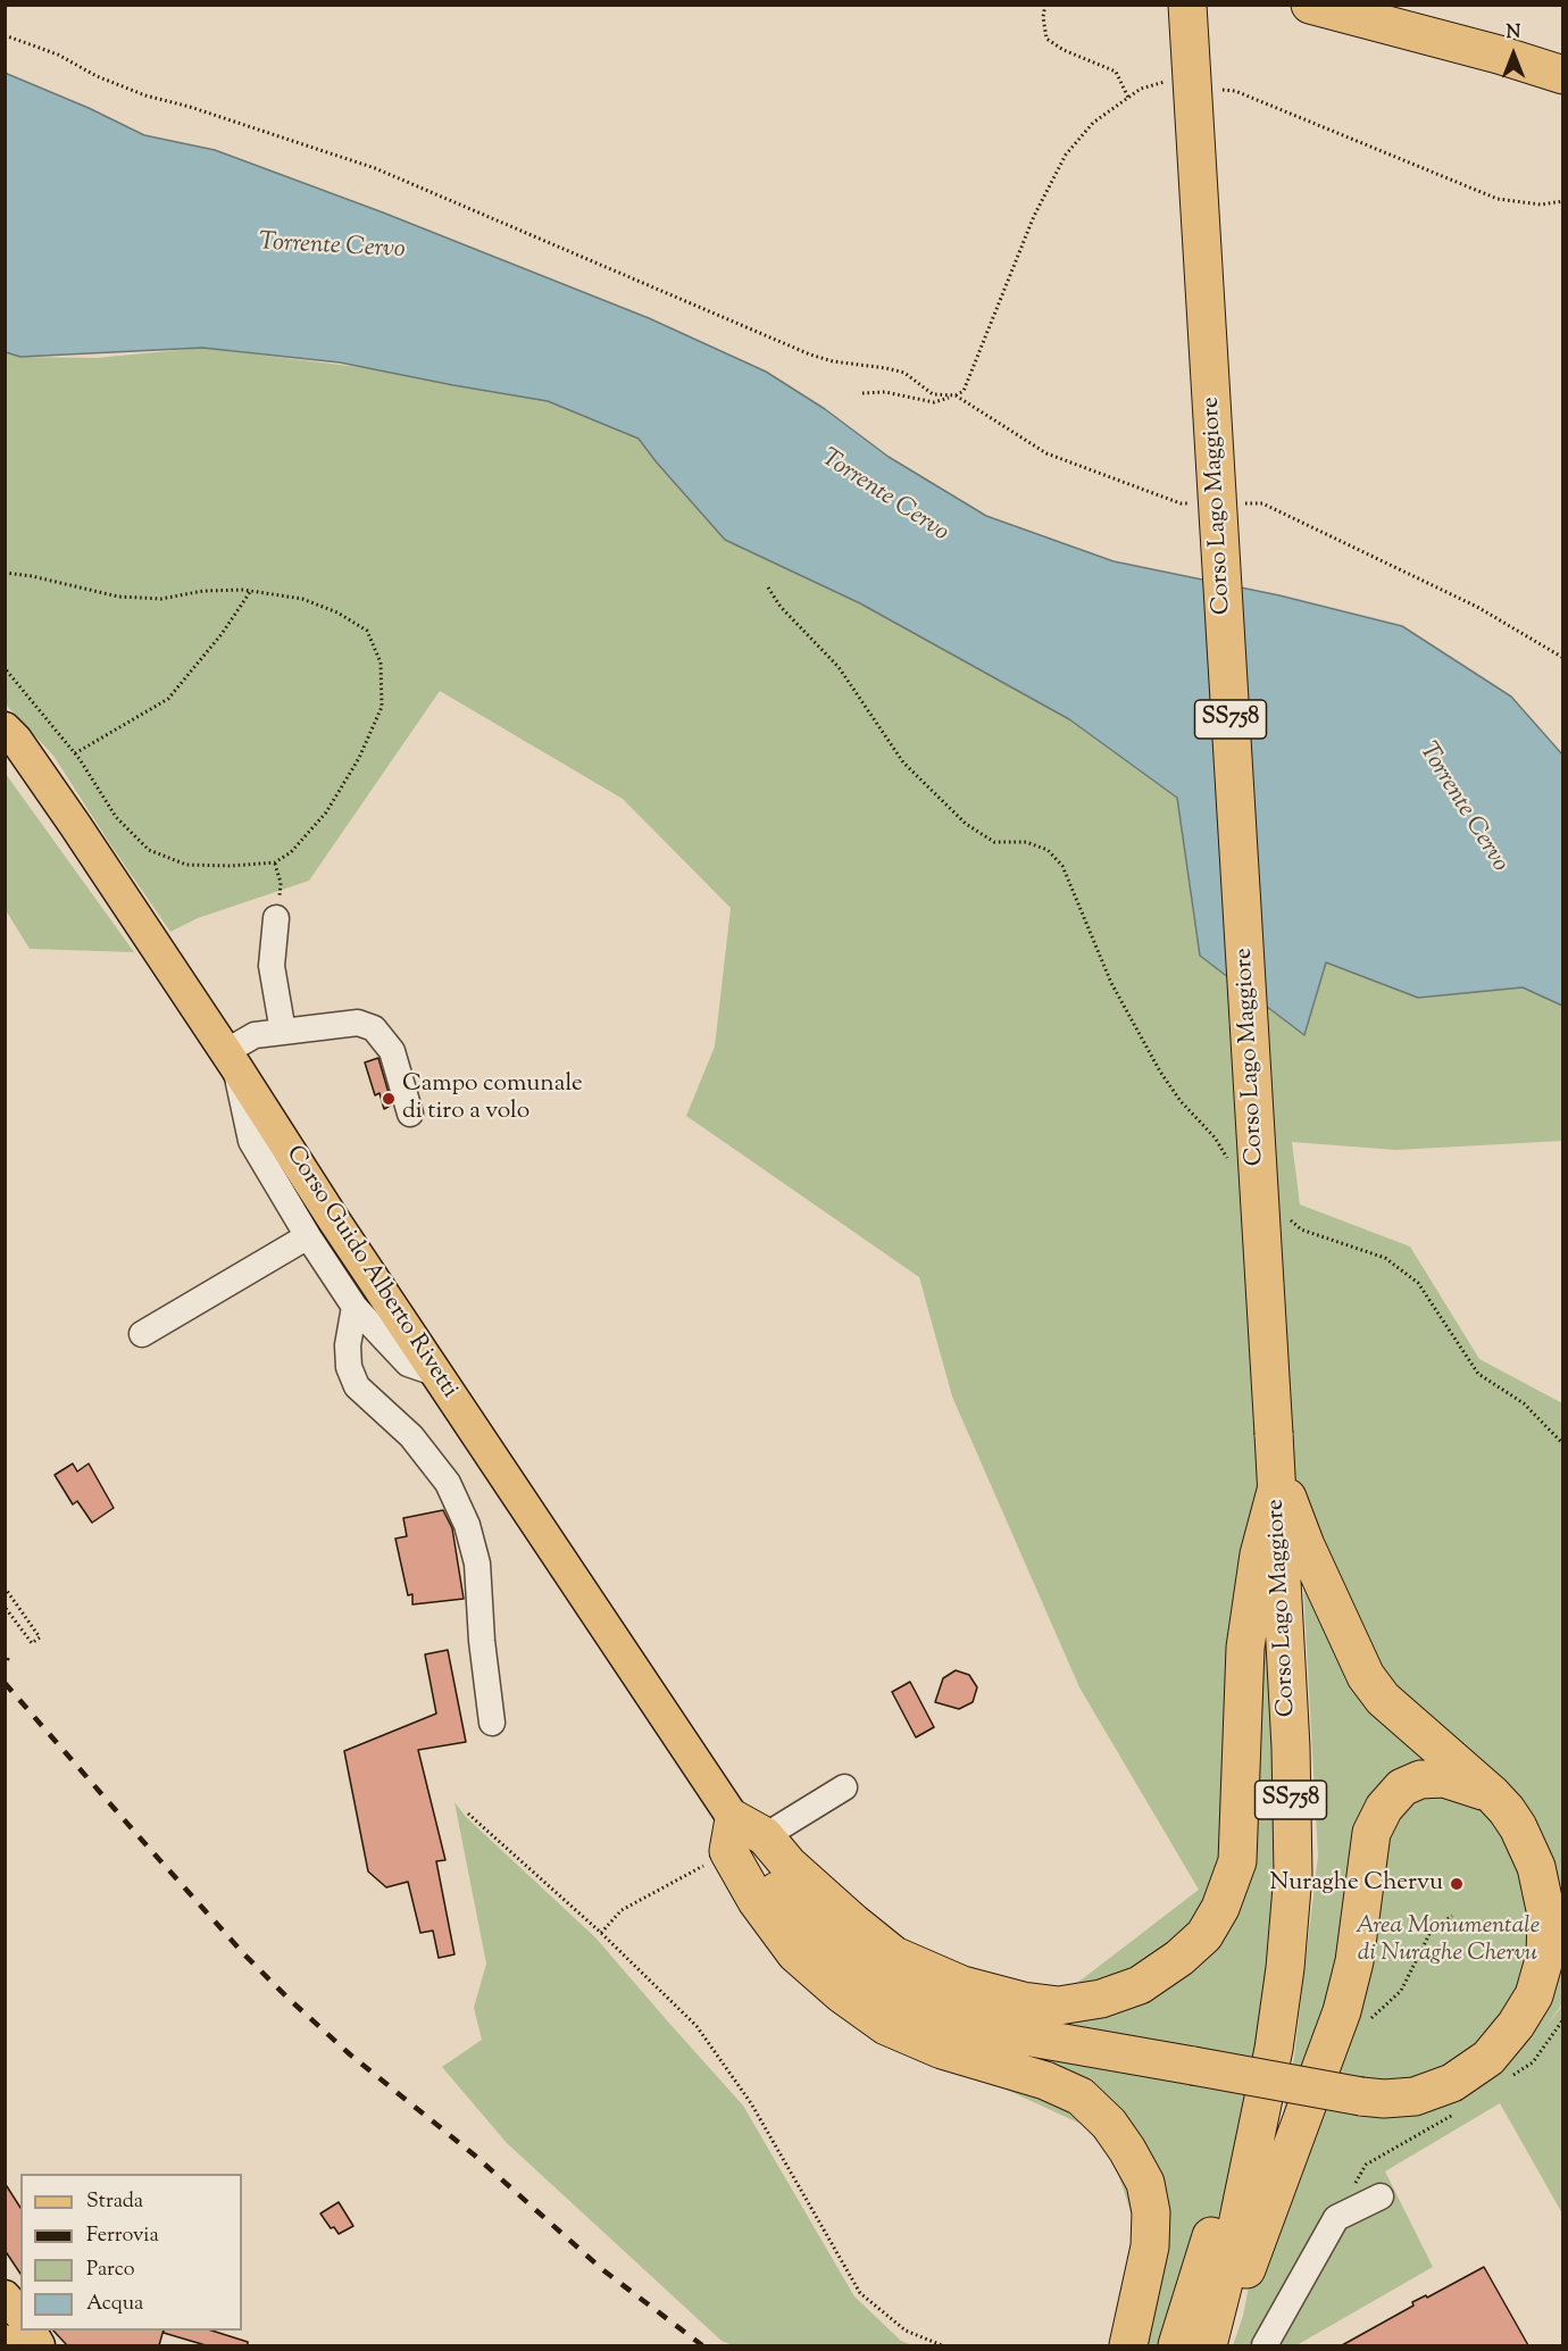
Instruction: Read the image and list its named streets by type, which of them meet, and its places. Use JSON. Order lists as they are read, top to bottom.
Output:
{
  "streets": {
    "highway": ["Corso Lago Maggiore", "SS758"],
    "main road": ["Corso Guido Alberto Rivetti"]
  },
  "water": ["Torrente Cervo"],
  "parks": ["Area Monumentale di Nuraghe Chervu"],
  "places": ["Campo comunale di tiro a volo", "Nuraghe Chervu"],
  "legend": [
    "Strada",
    "Ferrovia",
    "Parco",
    "Acqua"
  ],
  "north": "top"
}
